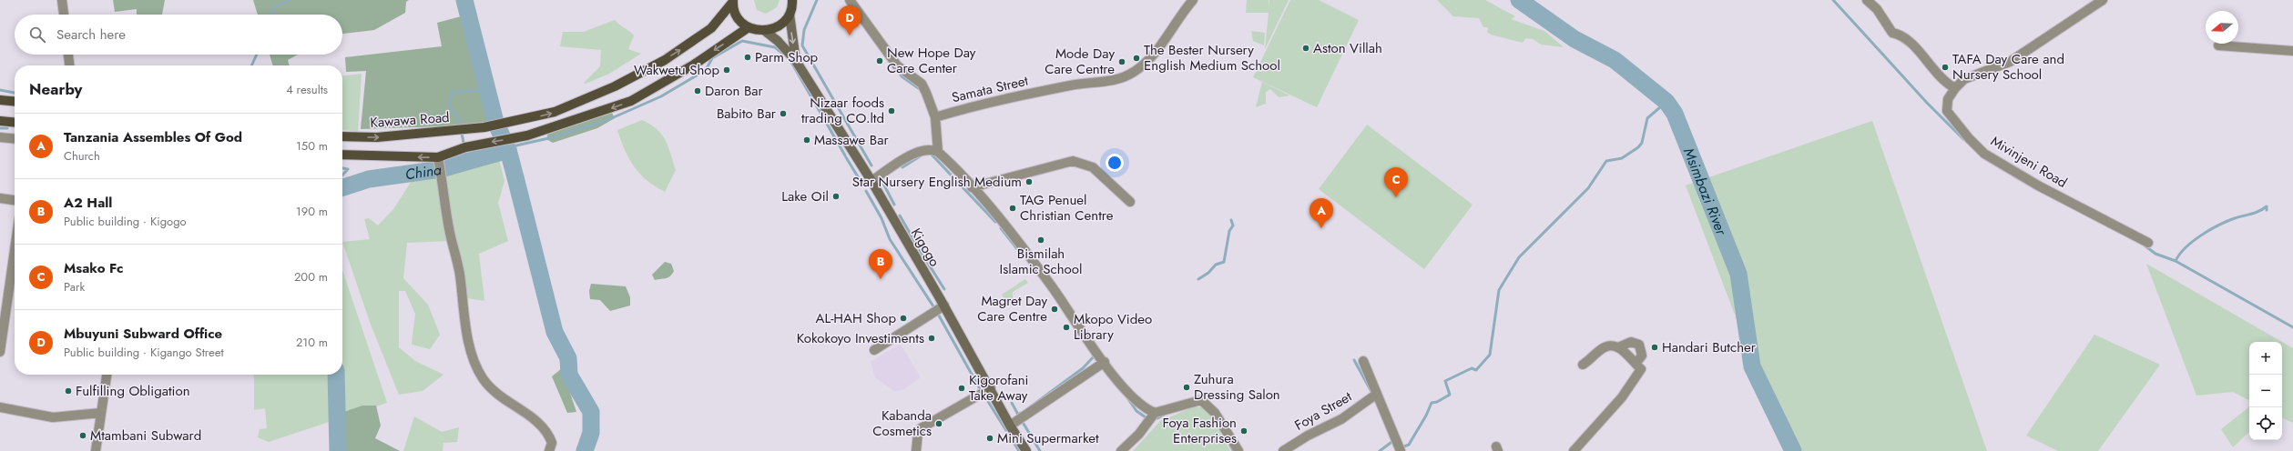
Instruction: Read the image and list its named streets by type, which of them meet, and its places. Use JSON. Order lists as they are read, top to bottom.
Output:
{
  "streets": {
    "main road": ["Kawawa Road", "Kigogo"],
    "street": ["Samata Street", "Mivinjeni Road", "Foya Street"]
  },
  "water": ["China", "Msimbazi River"],
  "places": [
    "Aston Villah",
    "Parm Shop",
    "The Bester Nursery English Medium School",
    "New Hope Day Care Center",
    "Mode Day Care Centre",
    "TAFA Day Care and Nursery School",
    "Wakwetu Shop",
    "Daron Bar",
    "Nizaar foods trading CO.ltd",
    "Babito Bar",
    "Massawe Bar",
    "Star Nursery English Medium",
    "Lake Oil",
    "TAG Penuel Christian Centre",
    "Bismilah Islamic School",
    "Magret Day Care Centre",
    "AL-HAH Shop",
    "Mkopo Video Library",
    "Kokokoyo Investiments",
    "Handari Butcher",
    "Zuhura Dressing Salon",
    "Kigorofani Take Away",
    "Fulfilling Obligation",
    "Kabanda Cosmetics",
    "Foya Fashion Enterprises",
    "Mtambani Subward",
    "Mini Supermarket"
  ],
  "north": "left",
  "page": {
    "pins": [
      "D",
      "C",
      "A",
      "B"
    ],
    "search": "Search here",
    "heading": ["Nearby", "4 results"],
    "list": [
      {
        "mark": "A",
        "name": "Tanzania Assembles Of God",
        "note": "Church",
        "value": "150 m"
      },
      {
        "mark": "B",
        "name": "A2 Hall",
        "note": "Public building · Kigogo",
        "value": "190 m"
      },
      {
        "mark": "C",
        "name": "Msako Fc",
        "note": "Park",
        "value": "200 m"
      },
      {
        "mark": "D",
        "name": "Mbuyuni Subward Office",
        "note": "Public building · Kigango Street",
        "value": "210 m"
      }
    ],
    "map_buttons": ["+", "−"]
  }
}
